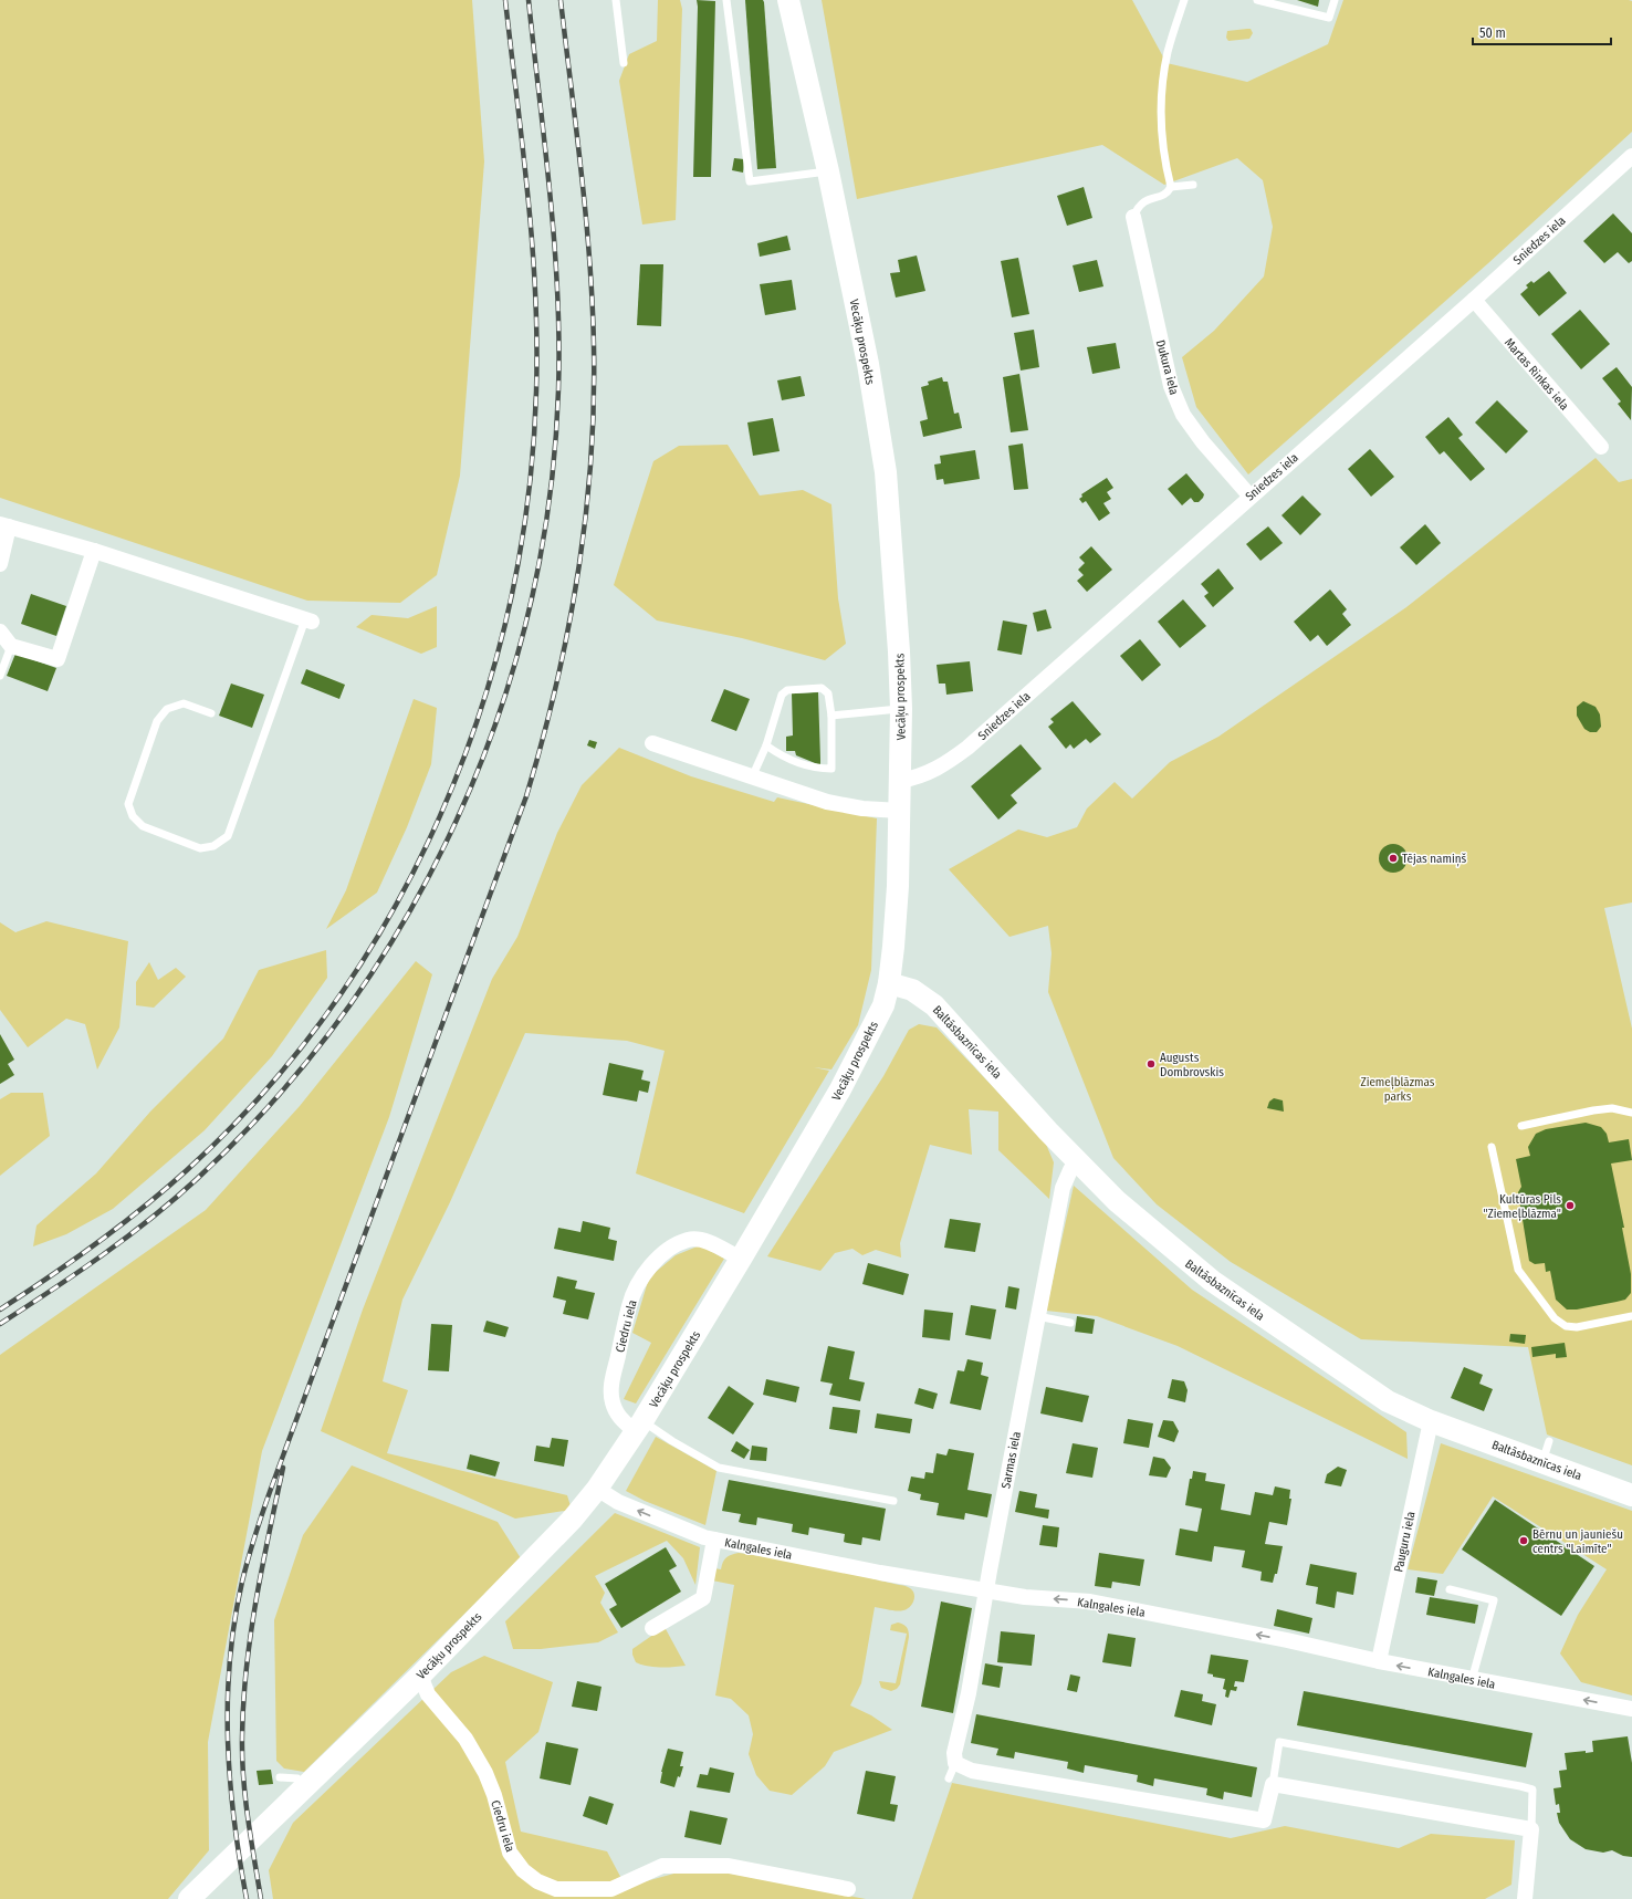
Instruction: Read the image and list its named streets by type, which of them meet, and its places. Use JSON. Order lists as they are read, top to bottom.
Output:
{
  "streets": {
    "main road": ["Vecāķu prospekts", "Baltāsbaznīcas iela"],
    "street": [
      "Sniedzes iela",
      "Dukura iela",
      "Martas Rinkas iela",
      "Ciedru iela",
      "Sarmas iela",
      "Pauguru iela",
      "Kalngales iela"
    ]
  },
  "crossings": [
    ["Sniedzes iela", "Vecāķu prospekts"],
    ["Sniedzes iela", "Dukura iela"],
    ["Sniedzes iela", "Martas Rinkas iela"],
    ["Vecāķu prospekts", "Baltāsbaznīcas iela"],
    ["Vecāķu prospekts", "Ciedru iela"],
    ["Vecāķu prospekts", "Kalngales iela"],
    ["Baltāsbaznīcas iela", "Sarmas iela"],
    ["Baltāsbaznīcas iela", "Pauguru iela"],
    ["Sarmas iela", "Kalngales iela"],
    ["Pauguru iela", "Kalngales iela"]
  ],
  "one_way": ["Kalngales iela"],
  "parks": ["Ziemeļblāzmas parks"],
  "places": [
    "Tējas namiņš",
    "Augusts Dombrovskis",
    "Kultūras Pils \"Ziemeļblāzma\"",
    "Bērnu un jauniešu centrs \"Laimīte\""
  ],
  "scale_bar": "50 m"
}
